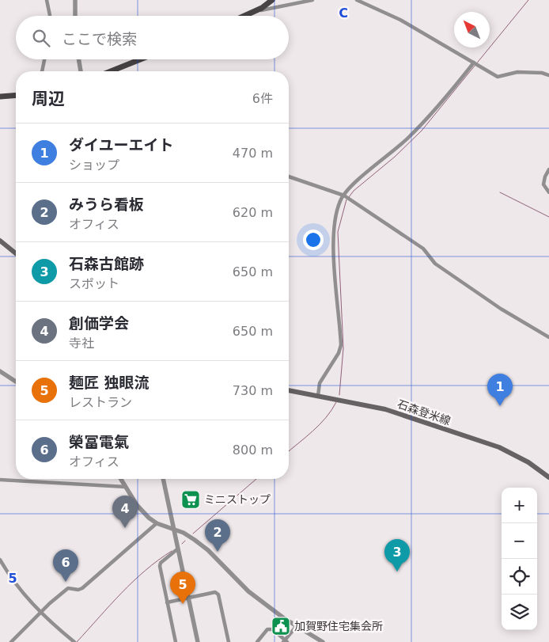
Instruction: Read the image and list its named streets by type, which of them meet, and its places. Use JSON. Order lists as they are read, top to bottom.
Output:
{
  "streets": {
    "main road": ["石森登米線"]
  },
  "places": {
    "supermarket": ["ミニストップ"],
    "public building": ["加賀野住宅集会所"]
  },
  "north": "top left",
  "page": {
    "search": "ここで検索",
    "heading": ["周辺", "6件"],
    "list": [
      {
        "mark": "1",
        "name": "ダイユーエイト",
        "note": "ショップ",
        "value": "470 m"
      },
      {
        "mark": "2",
        "name": "みうら看板",
        "note": "オフィス",
        "value": "620 m"
      },
      {
        "mark": "3",
        "name": "石森古館跡",
        "note": "スポット",
        "value": "650 m"
      },
      {
        "mark": "4",
        "name": "創価学会",
        "note": "寺社",
        "value": "650 m"
      },
      {
        "mark": "5",
        "name": "麺匠 独眼流",
        "note": "レストラン",
        "value": "730 m"
      },
      {
        "mark": "6",
        "name": "榮冨電氣",
        "note": "オフィス",
        "value": "800 m"
      }
    ],
    "pins": [
      "1",
      "4",
      "2",
      "3",
      "6",
      "5"
    ],
    "map_buttons": ["+", "−"]
  },
  "grid": {
    "columns": ["C"],
    "rows": ["5"]
  }
}
